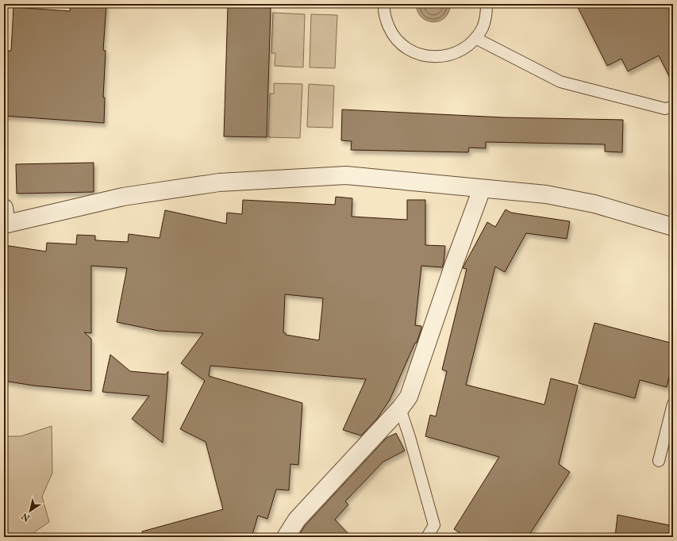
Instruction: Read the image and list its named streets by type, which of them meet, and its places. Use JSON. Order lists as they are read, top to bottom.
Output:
{
  "north": "bottom left"
}
